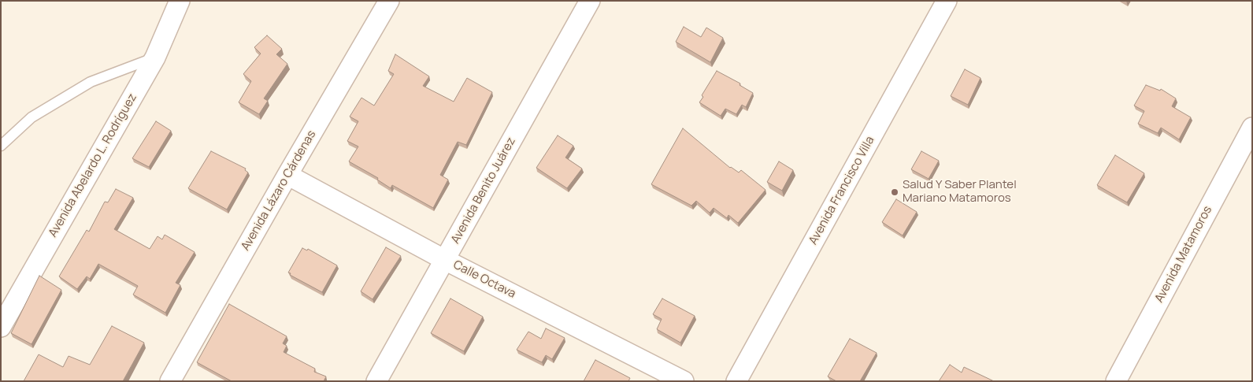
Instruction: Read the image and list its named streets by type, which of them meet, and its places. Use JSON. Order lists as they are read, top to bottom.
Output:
{
  "streets": {
    "street": [
      "Avenida Abelardo L. Rodríguez",
      "Avenida Lázaro Cárdenas",
      "Avenida Benito Juárez",
      "Avenida Francisco Villa",
      "Avenida Matamoros",
      "Calle Octava"
    ]
  },
  "crossings": [
    ["Avenida Lázaro Cárdenas", "Calle Octava"],
    ["Avenida Benito Juárez", "Calle Octava"]
  ],
  "places": ["Salud Y Saber Plantel Mariano Matamoros"]
}
